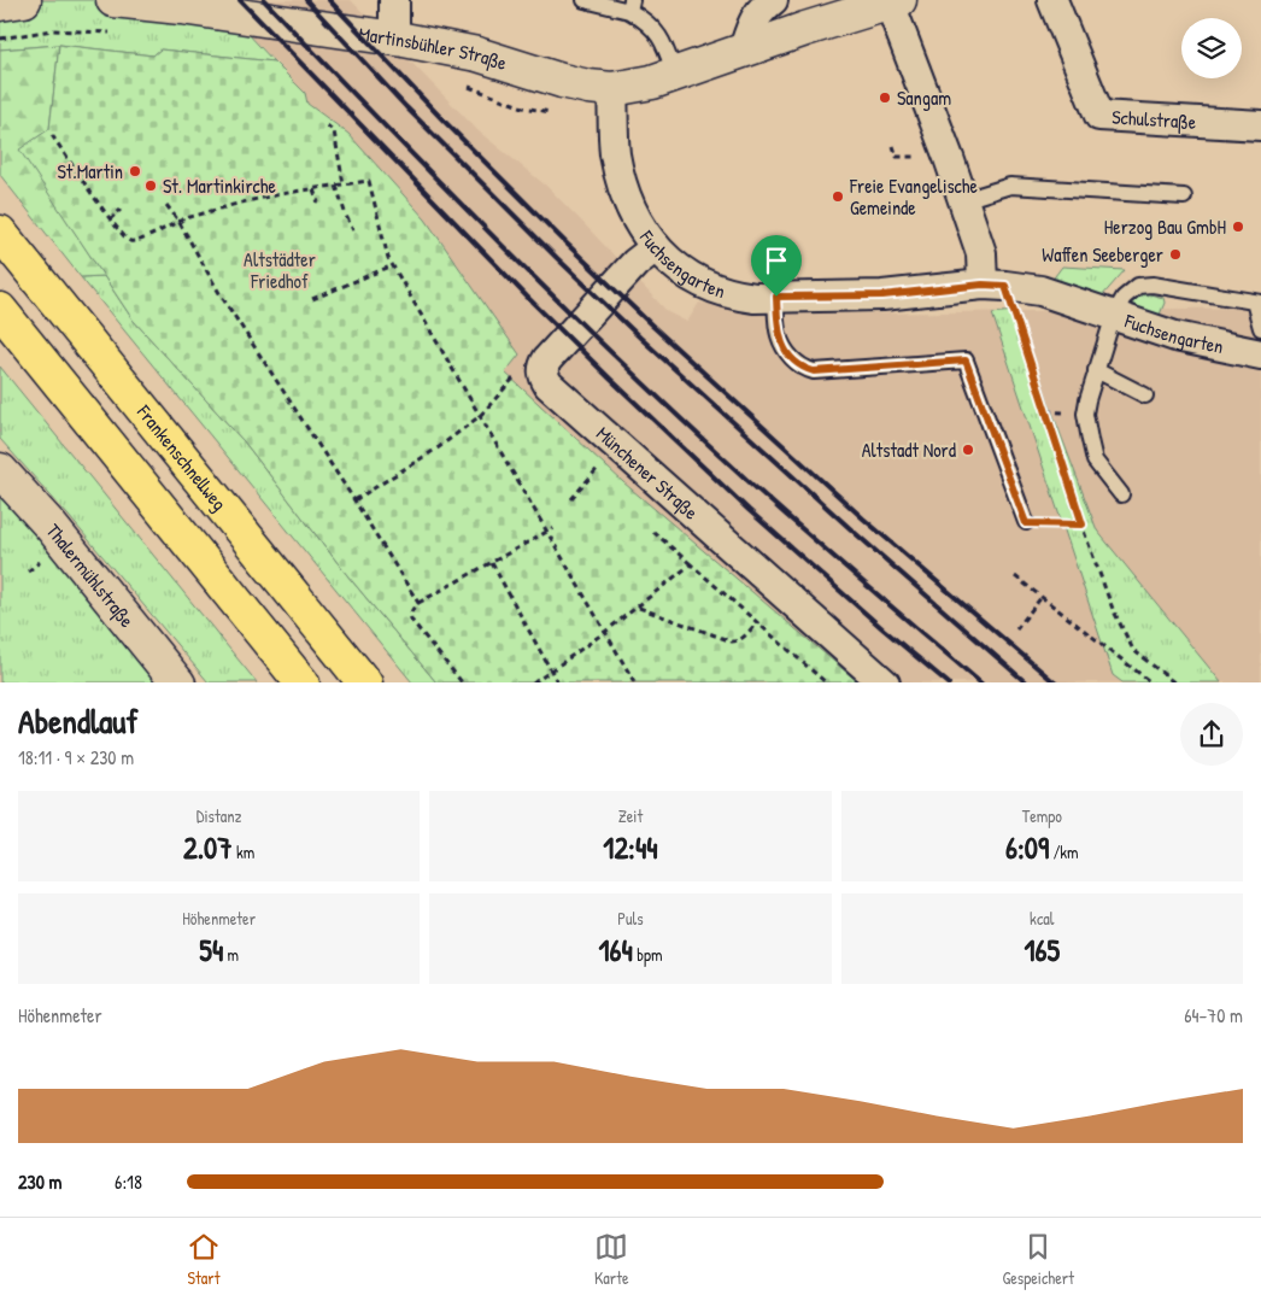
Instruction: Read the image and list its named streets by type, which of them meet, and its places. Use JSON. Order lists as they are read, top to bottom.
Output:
{
  "streets": {
    "highway": ["Frankenschnellweg"],
    "street": [
      "Martinsbühler Straße",
      "Schulstraße",
      "Fuchsengarten",
      "Münchener Straße",
      "Thalermühlstraße"
    ]
  },
  "crossings": [
    ["Martinsbühler Straße", "Fuchsengarten"]
  ],
  "parks": ["Altstädter Friedhof"],
  "places": [
    "Sangam",
    "St.Martin",
    "St. Martinkirche",
    "Freie Evangelische Gemeinde",
    "Herzog Bau GmbH",
    "Waffen Seeberger",
    "Altstadt Nord"
  ],
  "page": {
    "heading": ["Abendlauf", "18:11 · 9 × 230 m"],
    "stats": [
      ["Distanz", "2.07 km"],
      ["Zeit", "12:44"],
      ["Tempo", "6:09 /km"],
      ["Höhenmeter", "54 m"],
      ["Puls", "164 bpm"],
      ["kcal", "165"]
    ],
    "chart": ["Höhenmeter", "64–70 m"],
    "list": [
      {
        "name": "230 m",
        "note": "6:18"
      }
    ],
    "tabs": ["Start", "Karte", "Gespeichert"]
  }
}
